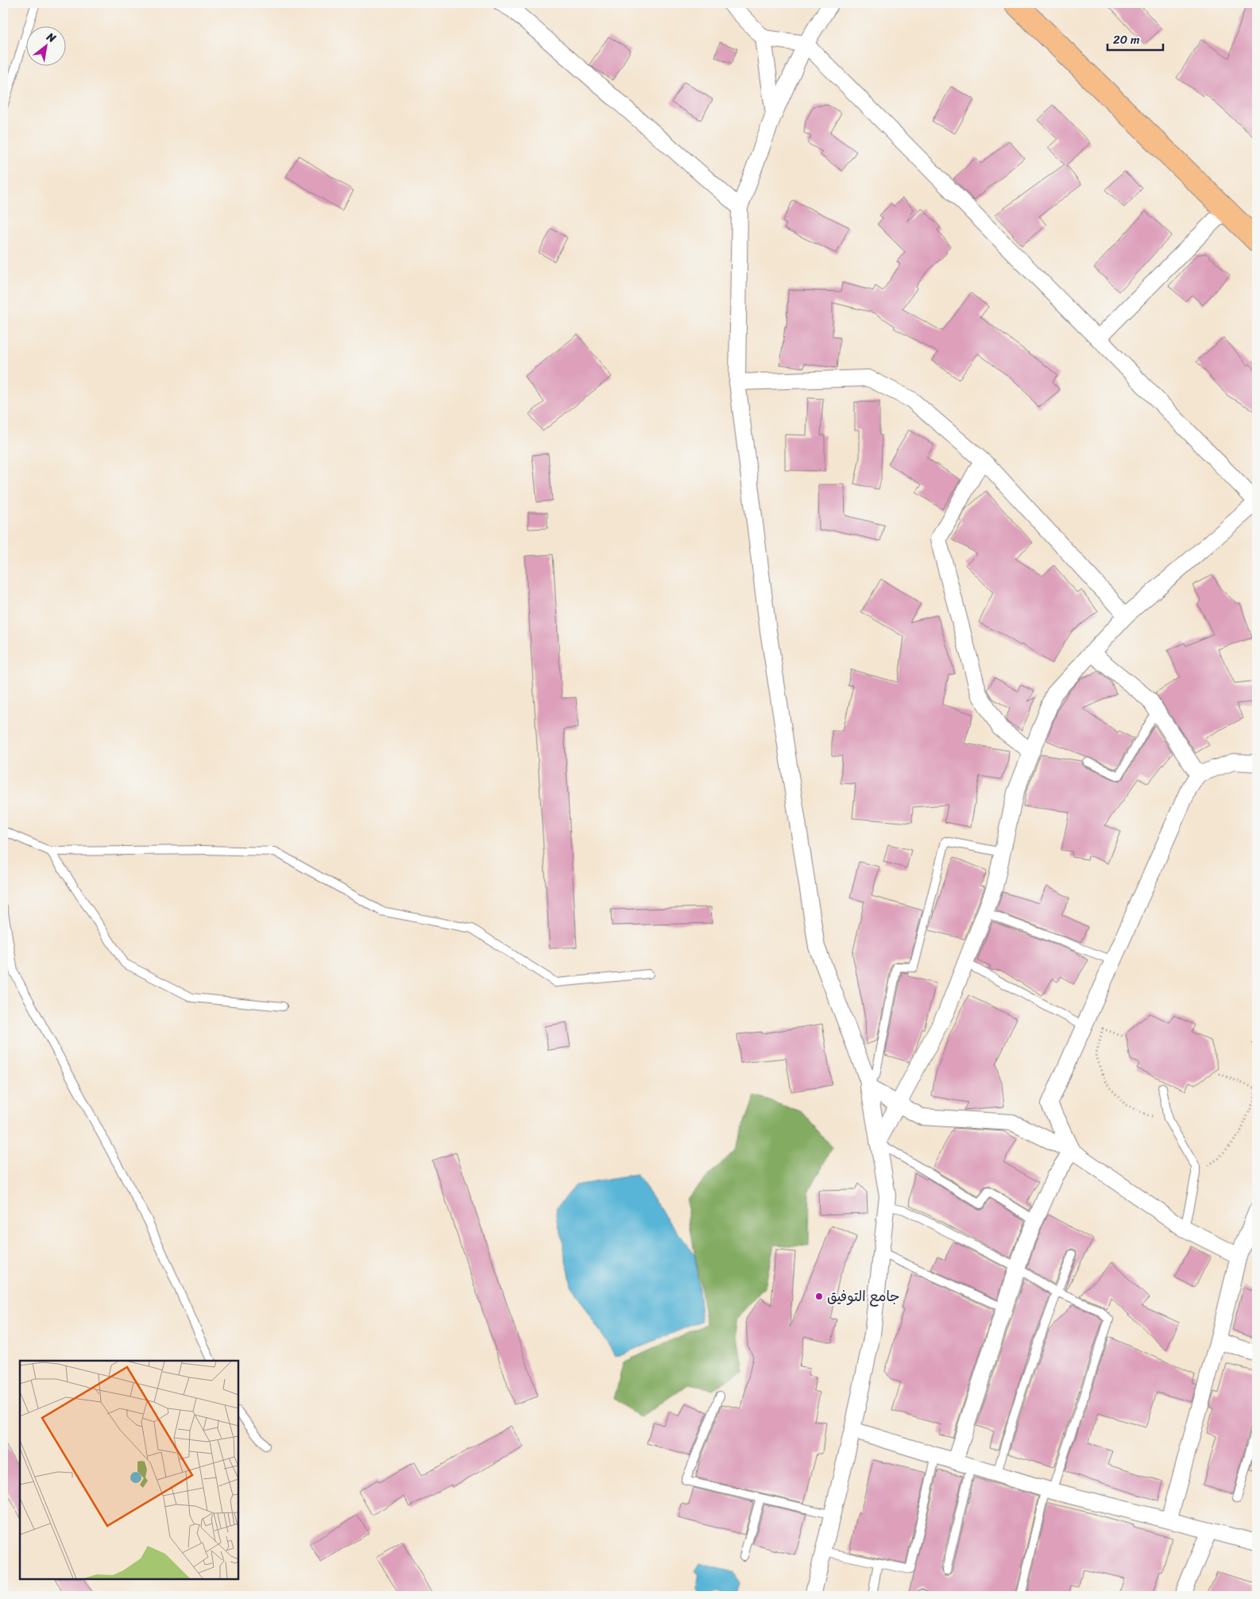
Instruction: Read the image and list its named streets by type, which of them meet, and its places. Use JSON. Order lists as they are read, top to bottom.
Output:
{
  "places": ["جامع التوفيق"],
  "scale_bar": "20 m",
  "north": "top right"
}
